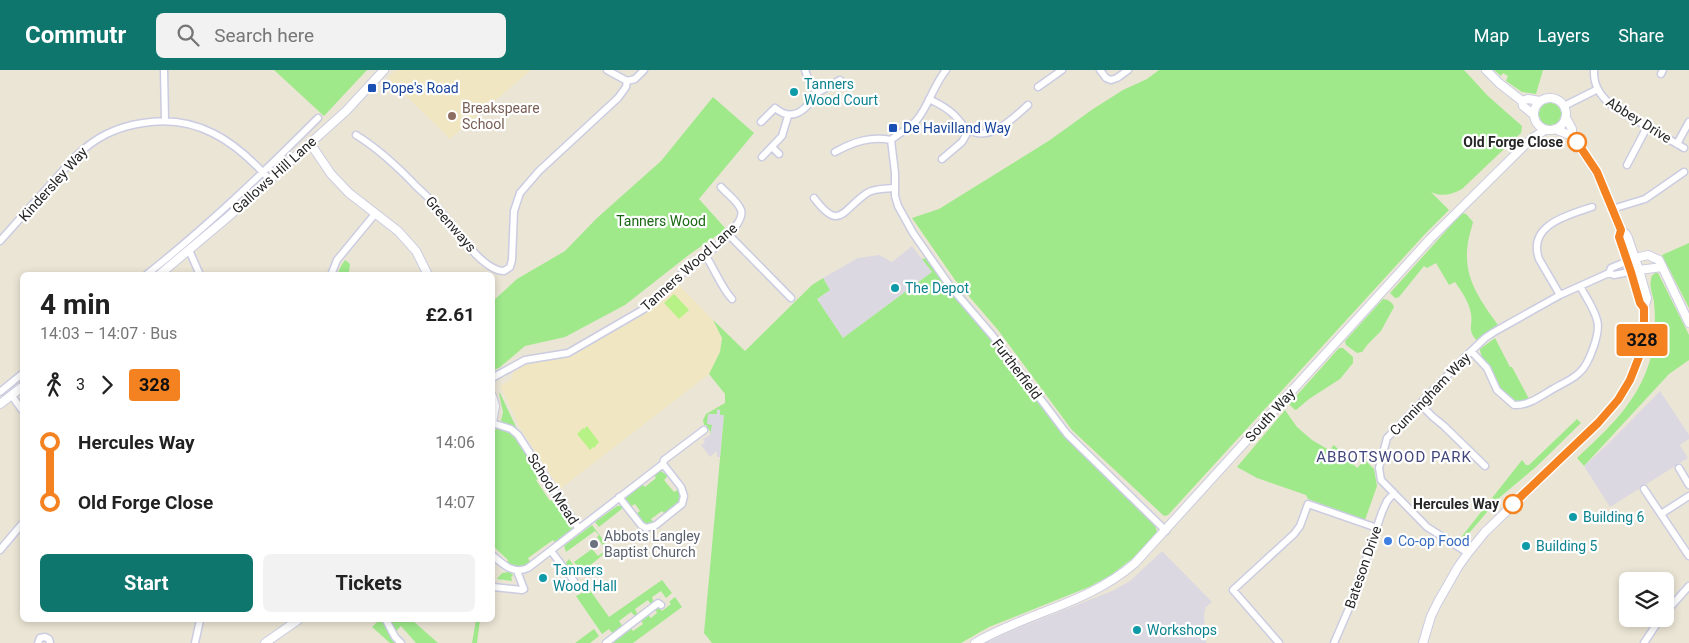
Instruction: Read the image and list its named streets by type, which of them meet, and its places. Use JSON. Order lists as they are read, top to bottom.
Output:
{
  "streets": {
    "street": [
      "Abbey Drive",
      "Gallows Hill Lane",
      "Kindersley Way",
      "Greenways",
      "Tanners Wood Lane",
      "Furtherfield",
      "Cunningham Way",
      "South Way",
      "School Mead",
      "Bateson Drive"
    ]
  },
  "crossings": [
    ["Abbey Drive", "South Way"],
    ["Gallows Hill Lane", "Kindersley Way"],
    ["Furtherfield", "South Way"],
    ["Cunningham Way", "Bateson Drive"]
  ],
  "districts": ["ABBOTSWOOD PARK"],
  "parks": ["Tanners Wood"],
  "places": {
    "transit": ["Pope's Road", "De Havilland Way"],
    "other": [
      "Tanners Wood Court",
      "Breakspeare School",
      "Old Forge Close",
      "The Depot",
      "Hercules Way",
      "Building 6",
      "Co-op Food",
      "Abbots Langley Baptist Church",
      "Building 5",
      "Tanners Wood Hall",
      "Workshops"
    ]
  },
  "lines": ["bus line 328"],
  "page": {
    "header": "Commutr",
    "search": "Search here",
    "nav": ["Map", "Layers", "Share"],
    "on_map": "328",
    "heading": ["4 min", "14:03 – 14:07 · Bus", "£2.61"],
    "legs": ["3", "328"],
    "list": [
      {
        "name": "Hercules Way",
        "value": "14:06"
      },
      {
        "name": "Old Forge Close",
        "value": "14:07"
      }
    ],
    "buttons": ["Start", "Tickets"]
  }
}
